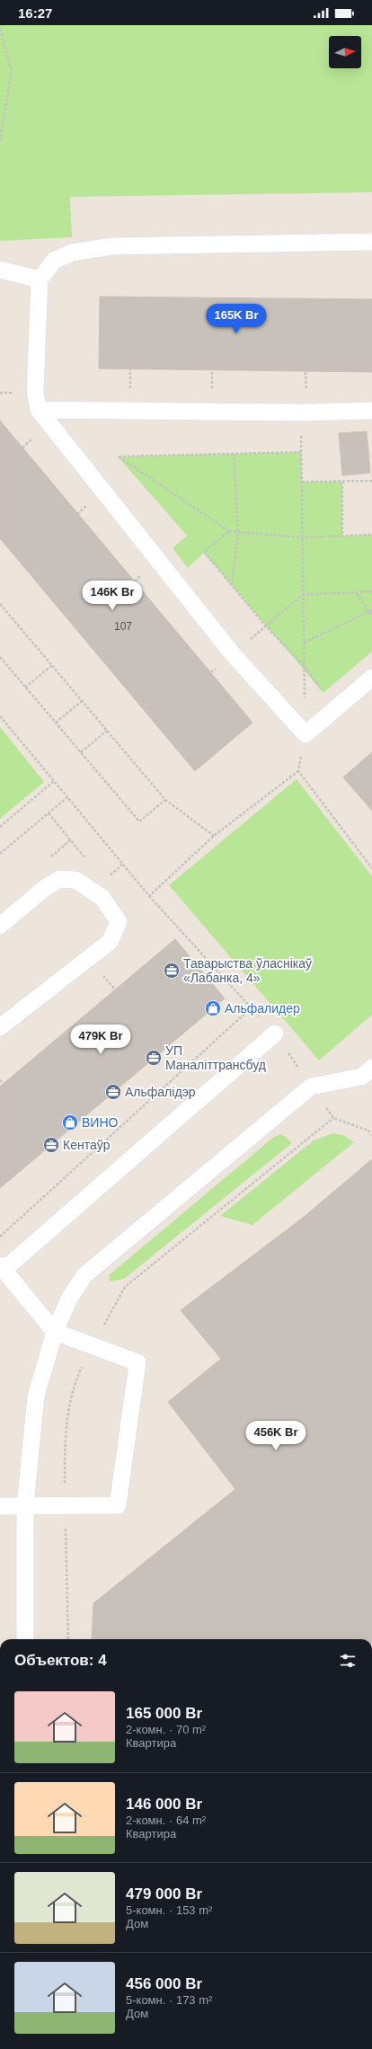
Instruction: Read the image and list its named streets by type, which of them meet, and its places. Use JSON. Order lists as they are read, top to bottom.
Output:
{
  "places": {
    "office": [
      "Таварыства ўласнікаў «Лабанка, 4»",
      "УП Маналіттрансбуд",
      "Альфалідэр",
      "Кентаўр"
    ],
    "shop": ["Альфалидер", "ВИНО"]
  },
  "house_numbers": ["107"],
  "north": "right",
  "page": {
    "status": "16:27",
    "price": [
      "165K Br",
      "146K Br",
      "479K Br",
      "456K Br"
    ],
    "heading": "Объектов: 4",
    "list": [
      {
        "name": "165 000 Br",
        "note": "2-комн. · 70 m² · Квартира"
      },
      {
        "name": "146 000 Br",
        "note": "2-комн. · 64 m² · Квартира"
      },
      {
        "name": "479 000 Br",
        "note": "5-комн. · 153 m² · Дом"
      },
      {
        "name": "456 000 Br",
        "note": "5-комн. · 173 m² · Дом"
      }
    ]
  }
}
